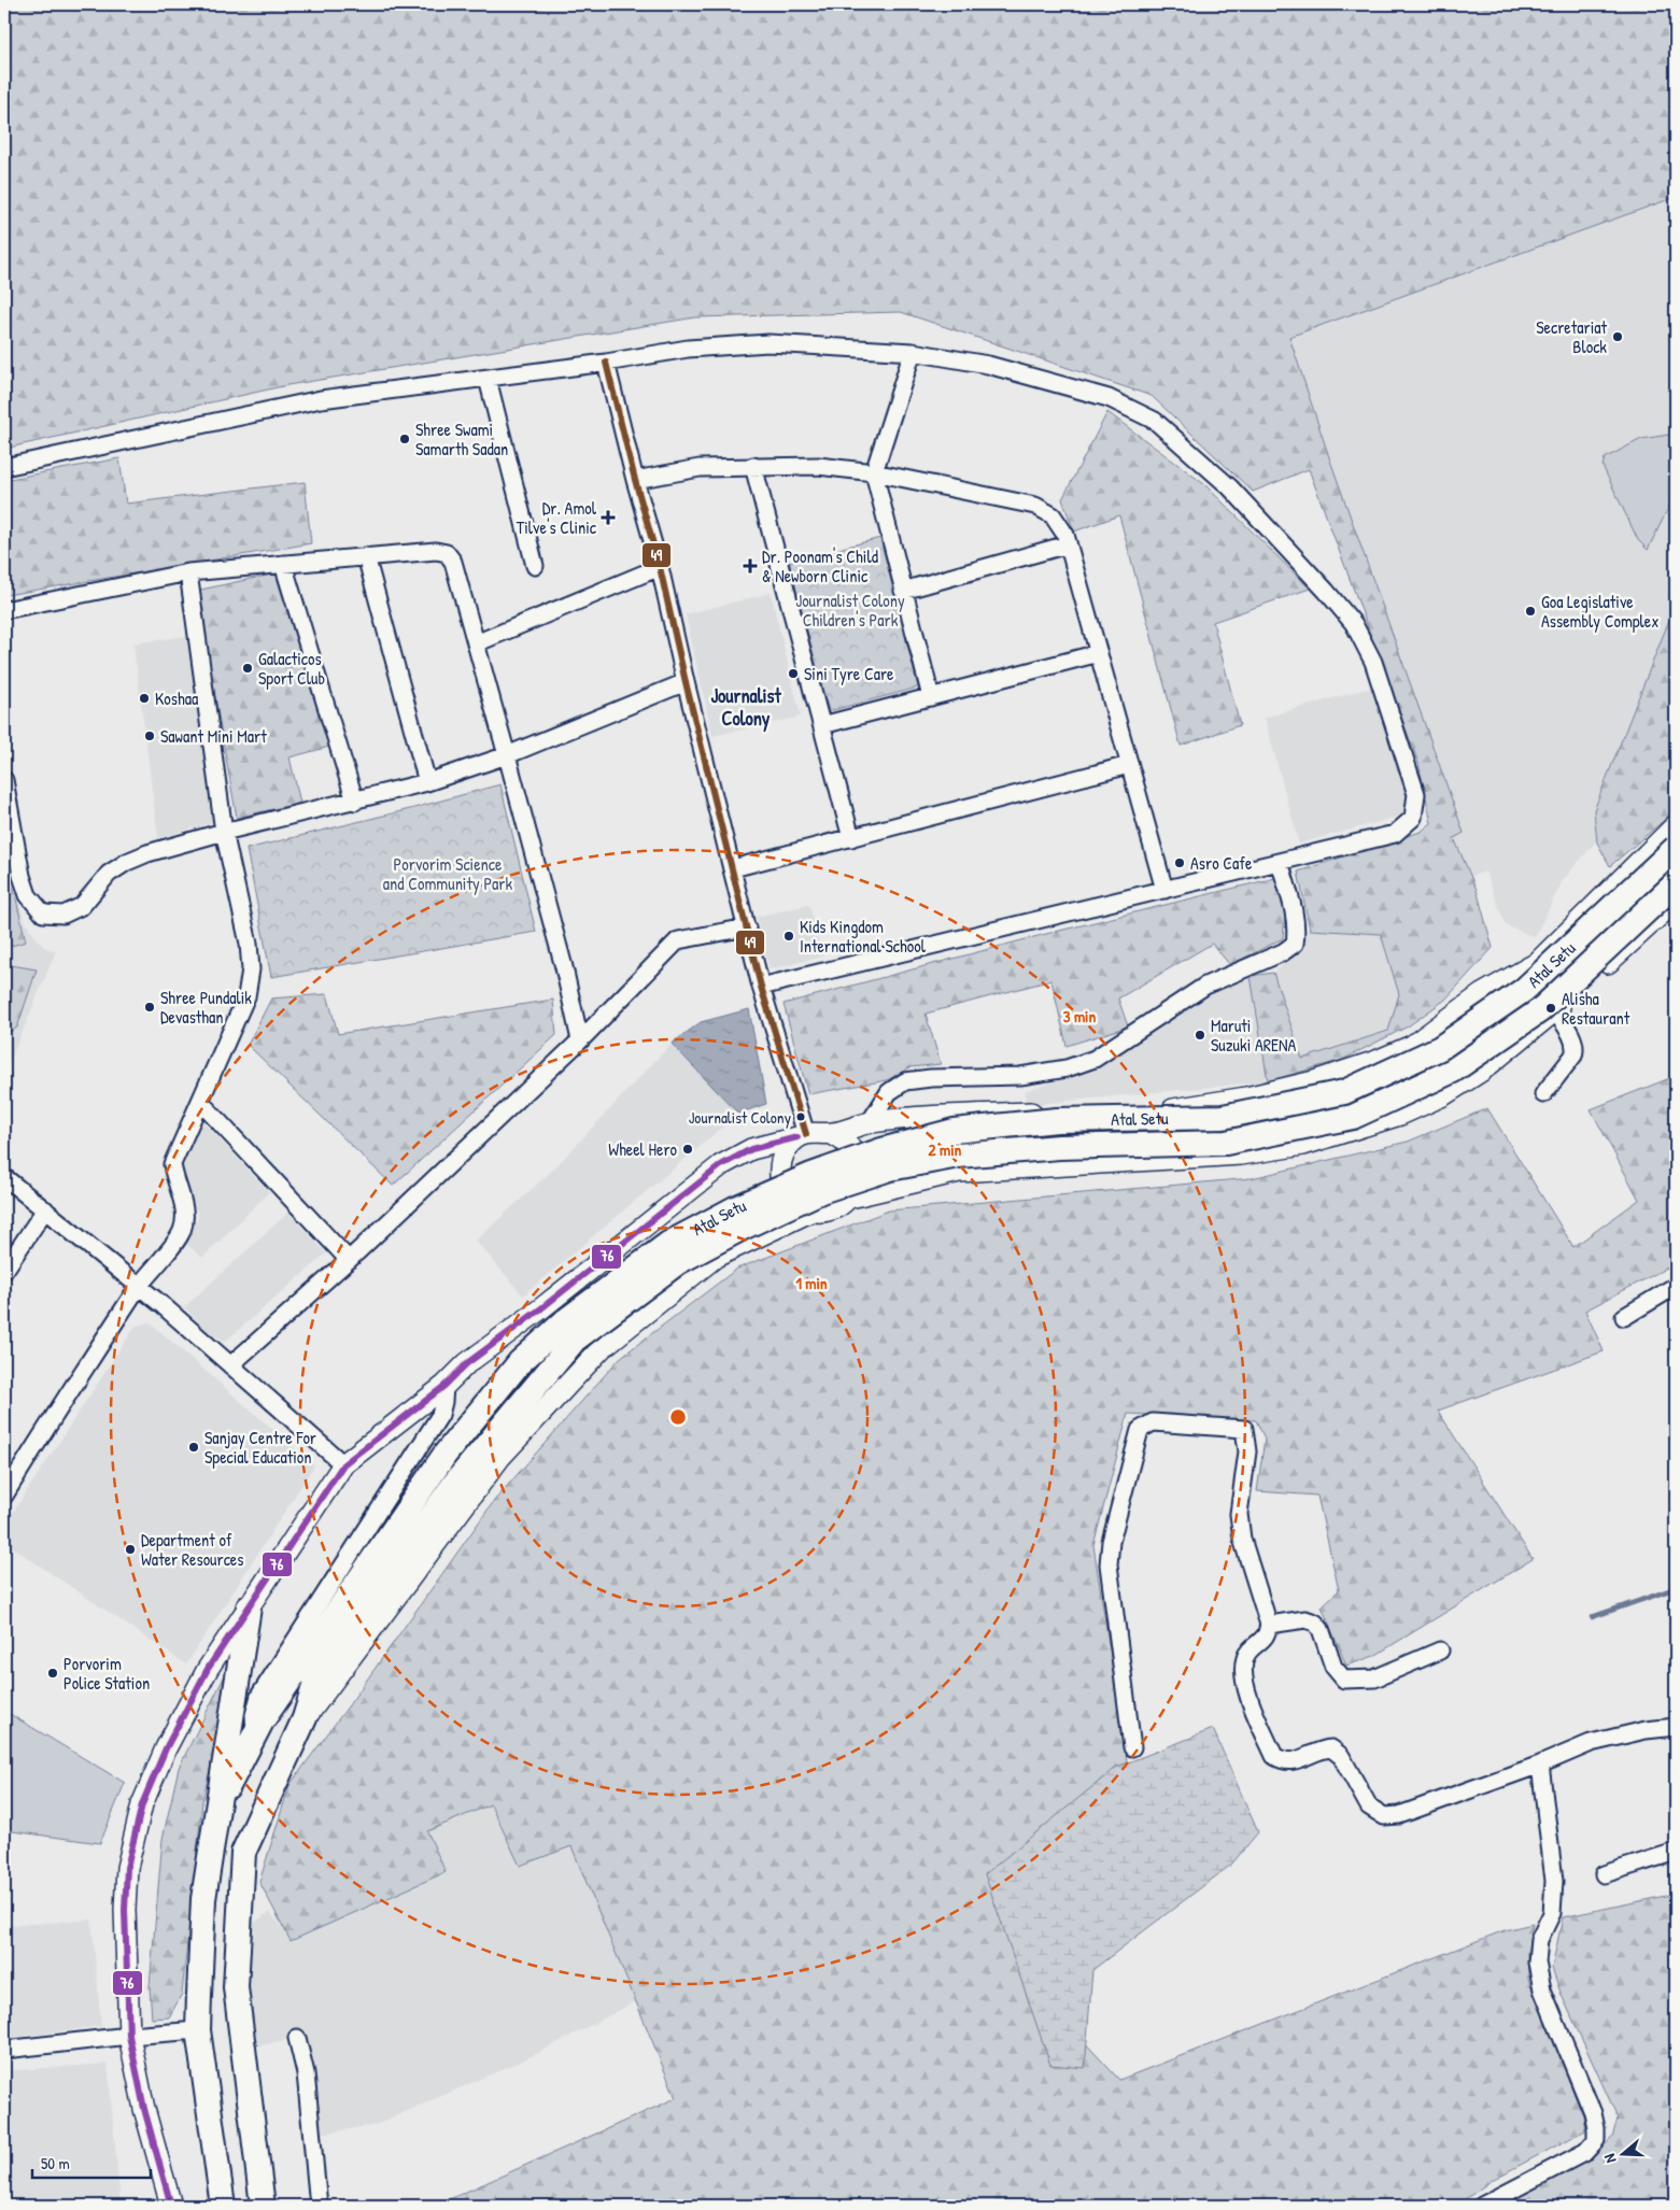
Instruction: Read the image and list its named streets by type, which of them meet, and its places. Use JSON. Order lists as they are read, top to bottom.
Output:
{
  "streets": {
    "highway": ["Atal Setu"]
  },
  "districts": ["Journalist Colony"],
  "parks": ["Journalist Colony Children's Park", "Porvorim Science and Community Park"],
  "places": {
    "other": [
      "Secretariat Block",
      "Shree Swami Samarth Sadan",
      "Goa Legislative Assembly Complex",
      "Galacticos Sport Club",
      "Sini Tyre Care",
      "Koshaa",
      "Sawant Mini Mart",
      "Asro Cafe",
      "Kids Kingdom International School",
      "Shree Pundalik Devasthan",
      "Alisha Restaurant",
      "Maruti Suzuki ARENA",
      "Journalist Colony",
      "Wheel Hero",
      "Sanjay Centre For Special Education",
      "Department of Water Resources",
      "Porvorim Police Station"
    ],
    "health": ["Dr. Amol Tilve's Clinic", "Dr. Poonam's Child & Newborn Clinic"]
  },
  "lines": ["transit line 49", "transit line 76"],
  "scale_bar": "50 m",
  "north": "left",
  "rings": ["3 min", "2 min", "1 min"]
}
